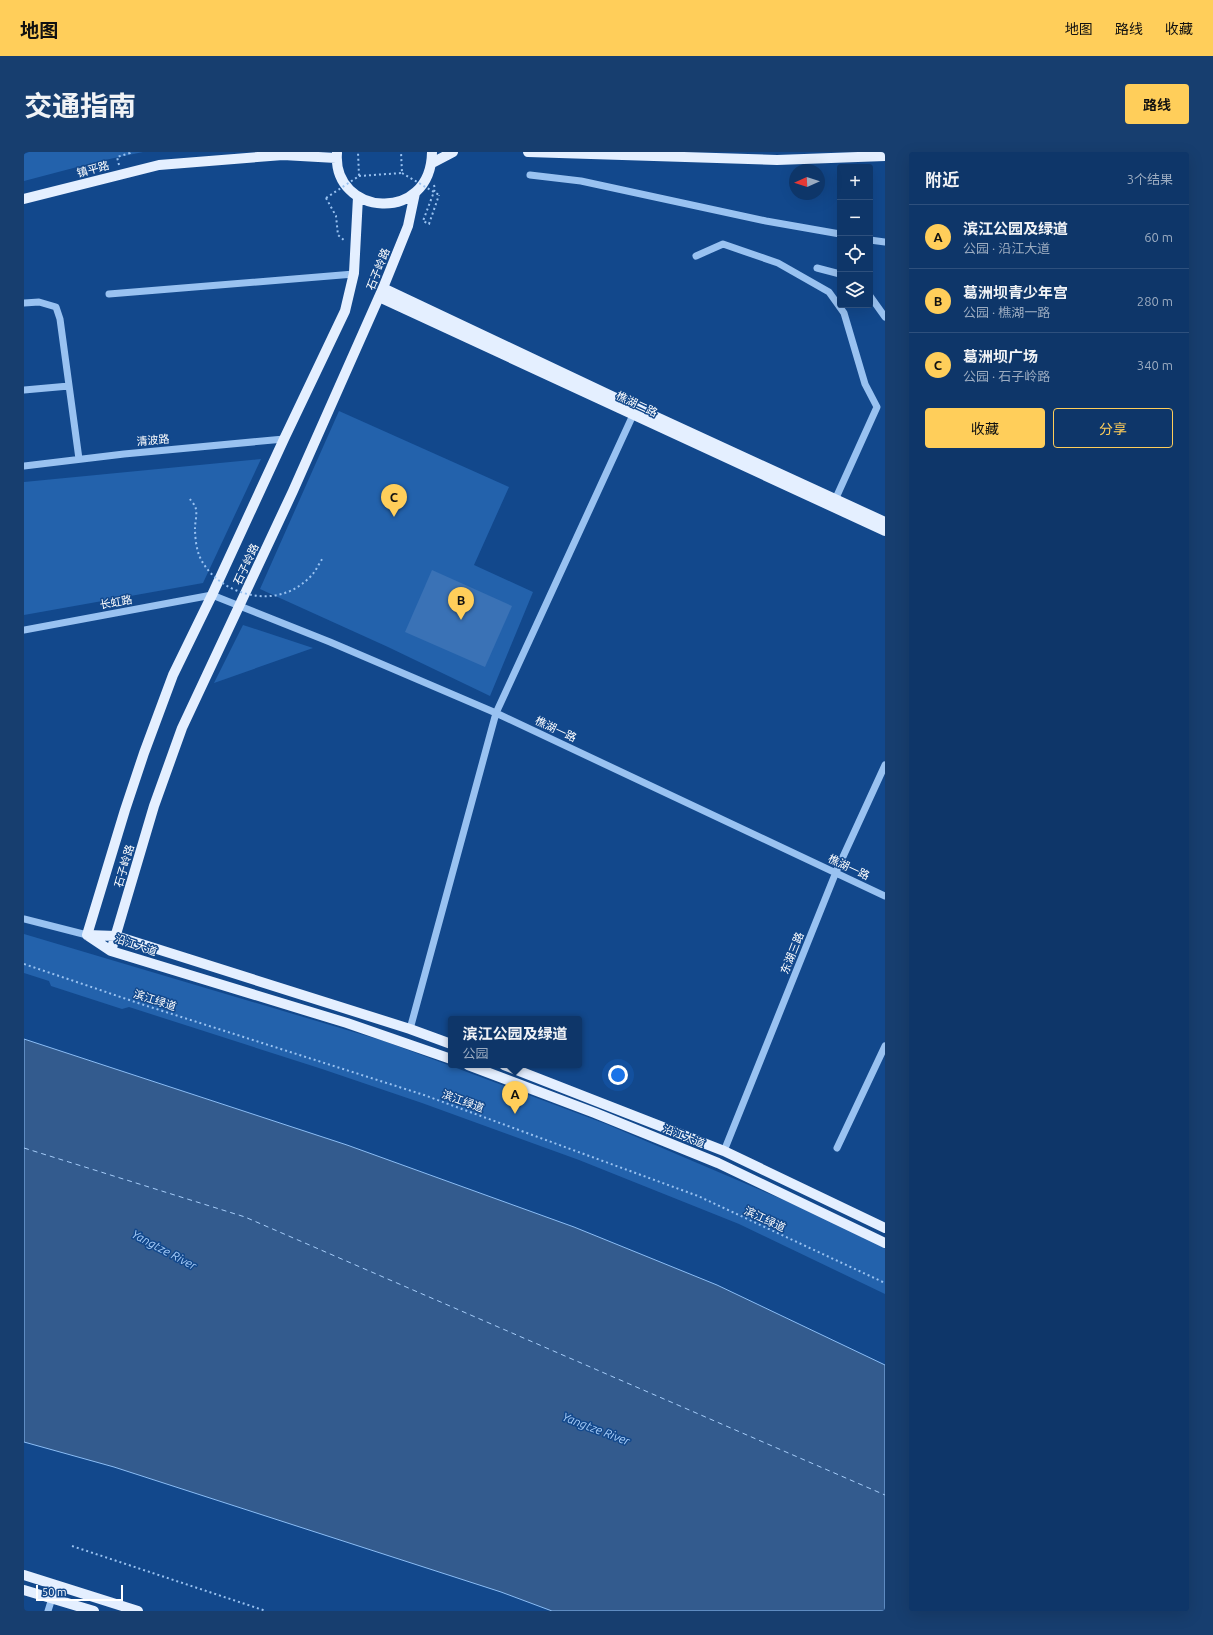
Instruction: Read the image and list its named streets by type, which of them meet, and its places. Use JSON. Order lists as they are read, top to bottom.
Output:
{
  "streets": {
    "main road": [
      "镇平路",
      "石子岭路",
      "樵湖二路",
      "沿江大道"
    ],
    "street": [
      "清波路",
      "长虹路",
      "樵湖一路",
      "东湖三路"
    ],
    "path": ["滨江绿道"]
  },
  "crossings": [
    ["石子岭路", "樵湖二路"],
    ["石子岭路", "清波路"],
    ["石子岭路", "长虹路"],
    ["石子岭路", "樵湖一路"],
    ["石子岭路", "沿江大道"],
    ["长虹路", "樵湖一路"],
    ["樵湖一路", "东湖三路"],
    ["沿江大道", "东湖三路"]
  ],
  "water": ["Yangtze River"],
  "scale_bar": "50 m",
  "north": "left",
  "page": {
    "header": "地图",
    "nav": ["地图", "路线", "收藏"],
    "title": "交通指南",
    "buttons": [
      "路线",
      ["收藏", "分享"]
    ],
    "heading": ["附近", "3个结果"],
    "map_buttons": ["+", "−"],
    "list": [
      {
        "mark": "A",
        "name": "滨江公园及绿道",
        "note": "公园 · 沿江大道",
        "value": "60 m"
      },
      {
        "mark": "B",
        "name": "葛洲坝青少年宫",
        "note": "公园 · 樵湖一路",
        "value": "280 m"
      },
      {
        "mark": "C",
        "name": "葛洲坝广场",
        "note": "公园 · 石子岭路",
        "value": "340 m"
      }
    ],
    "pins": ["C", "B", "A"],
    "popup": ["滨江公园及绿道", "公园"],
    "scale": "50 m"
  }
}
